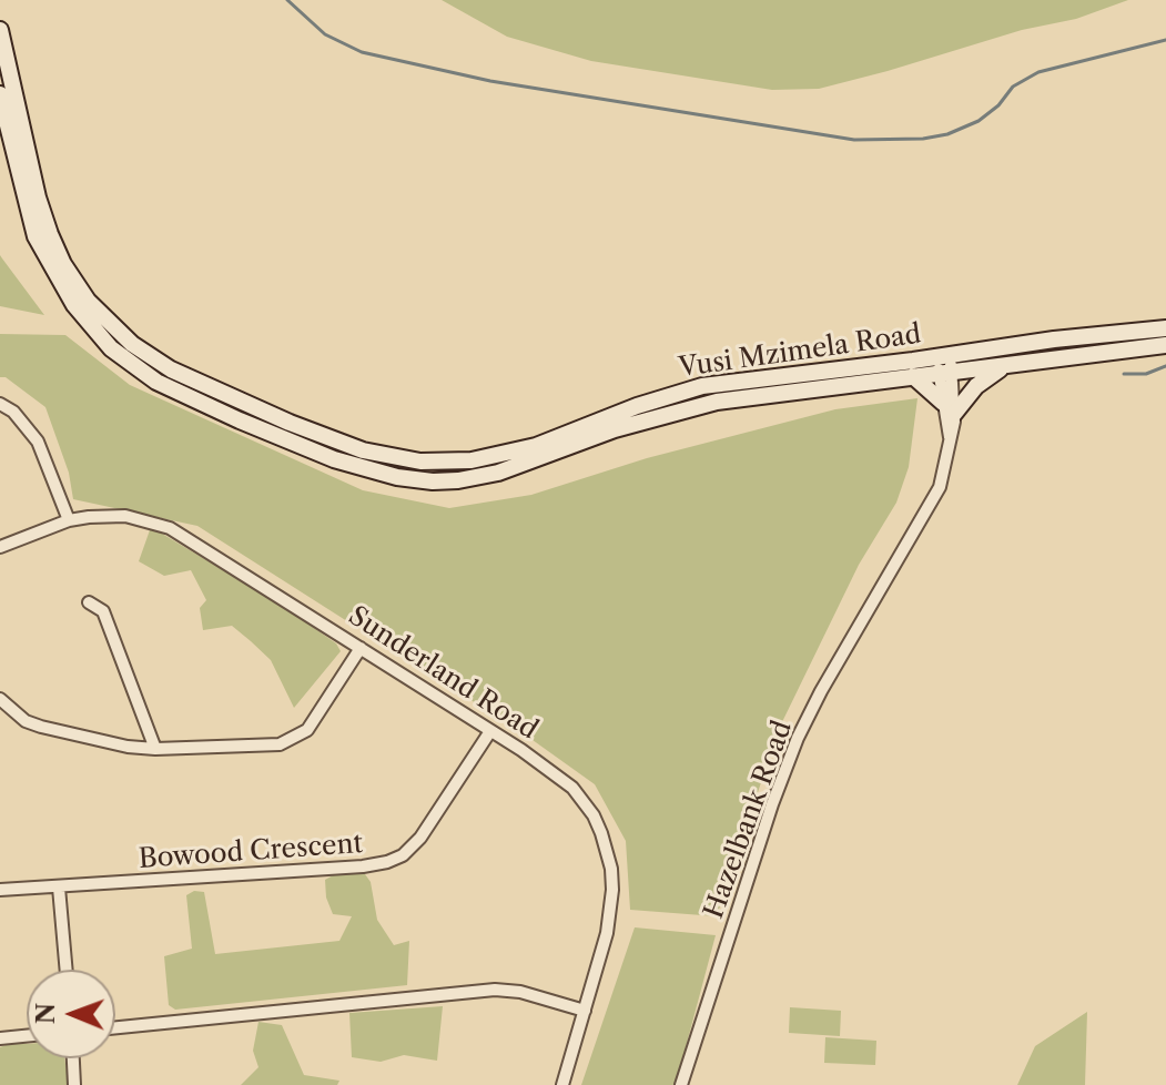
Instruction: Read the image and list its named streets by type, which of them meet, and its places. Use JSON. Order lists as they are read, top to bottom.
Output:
{
  "streets": {
    "main road": ["Vusi Mzimela Road"],
    "street": ["Sunderland Road", "Hazelbank Road", "Bowood Crescent"]
  },
  "crossings": [
    ["Vusi Mzimela Road", "Hazelbank Road"],
    ["Sunderland Road", "Bowood Crescent"]
  ],
  "north": "left"
}
